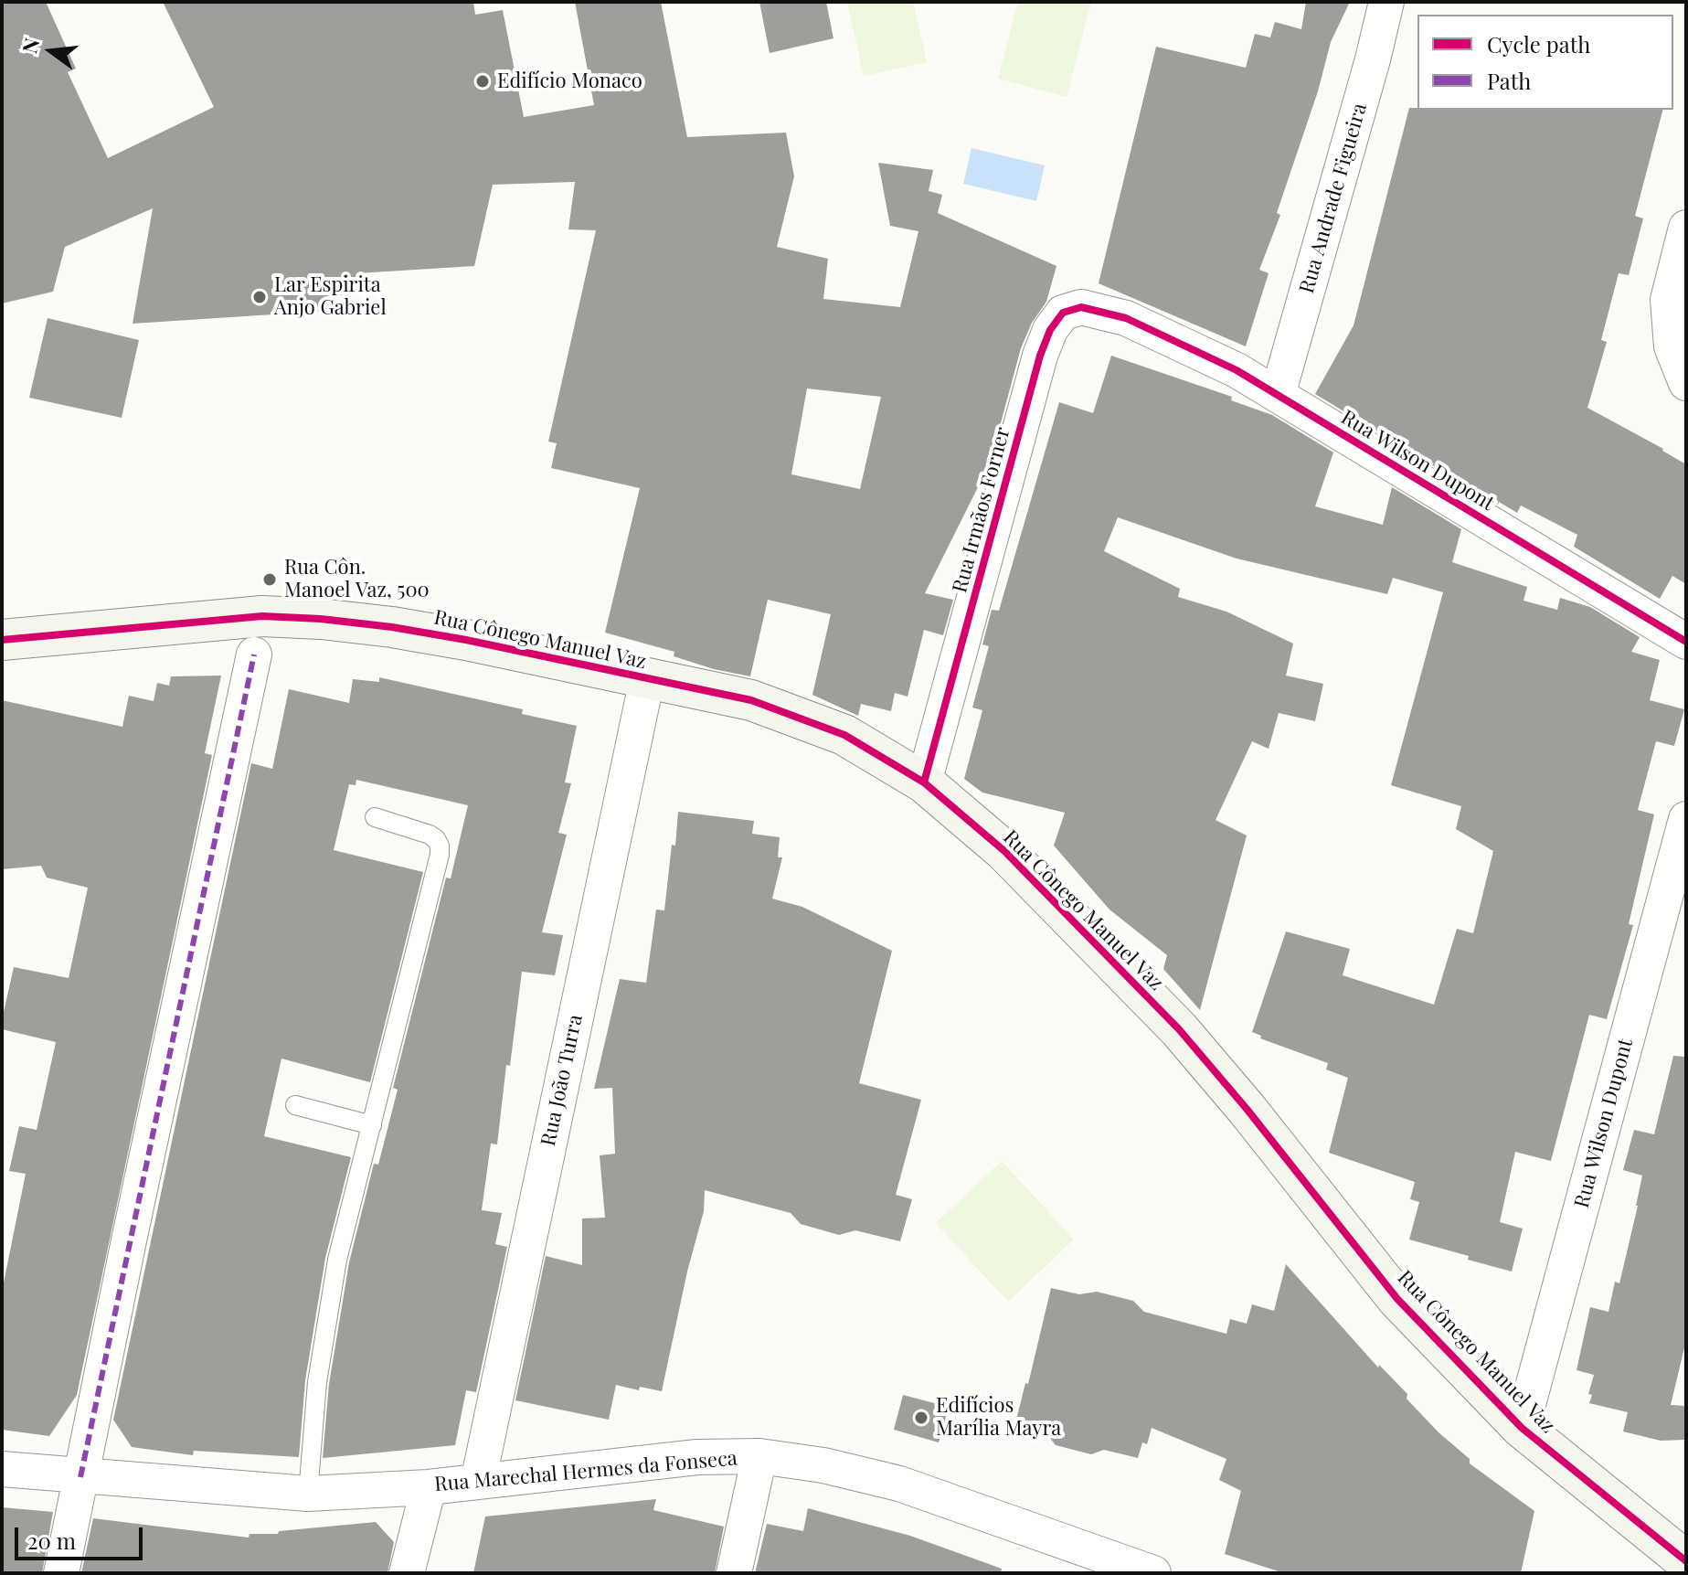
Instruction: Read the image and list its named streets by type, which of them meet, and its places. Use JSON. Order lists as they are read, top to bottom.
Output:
{
  "streets": {
    "street": [
      "Rua Andrade Figueira",
      "Rua Wilson Dupont",
      "Rua Irmãos Forner",
      "Rua Cônego Manuel Vaz",
      "Rua João Turra",
      "Rua Marechal Hermes da Fonseca"
    ]
  },
  "crossings": [
    ["Rua Andrade Figueira", "Rua Wilson Dupont"],
    ["Rua Wilson Dupont", "Rua Irmãos Forner"],
    ["Rua Wilson Dupont", "Rua Cônego Manuel Vaz"],
    ["Rua Irmãos Forner", "Rua Cônego Manuel Vaz"],
    ["Rua Cônego Manuel Vaz", "Rua João Turra"],
    ["Rua João Turra", "Rua Marechal Hermes da Fonseca"]
  ],
  "places": [
    "Edifício Monaco",
    "Lar Espirita Anjo Gabriel",
    "Rua Côn. Manoel Vaz, 500",
    "Edifícios Marília Mayra"
  ],
  "legend": ["Cycle path", "Path"],
  "scale_bar": "20 m",
  "north": "left"
}
